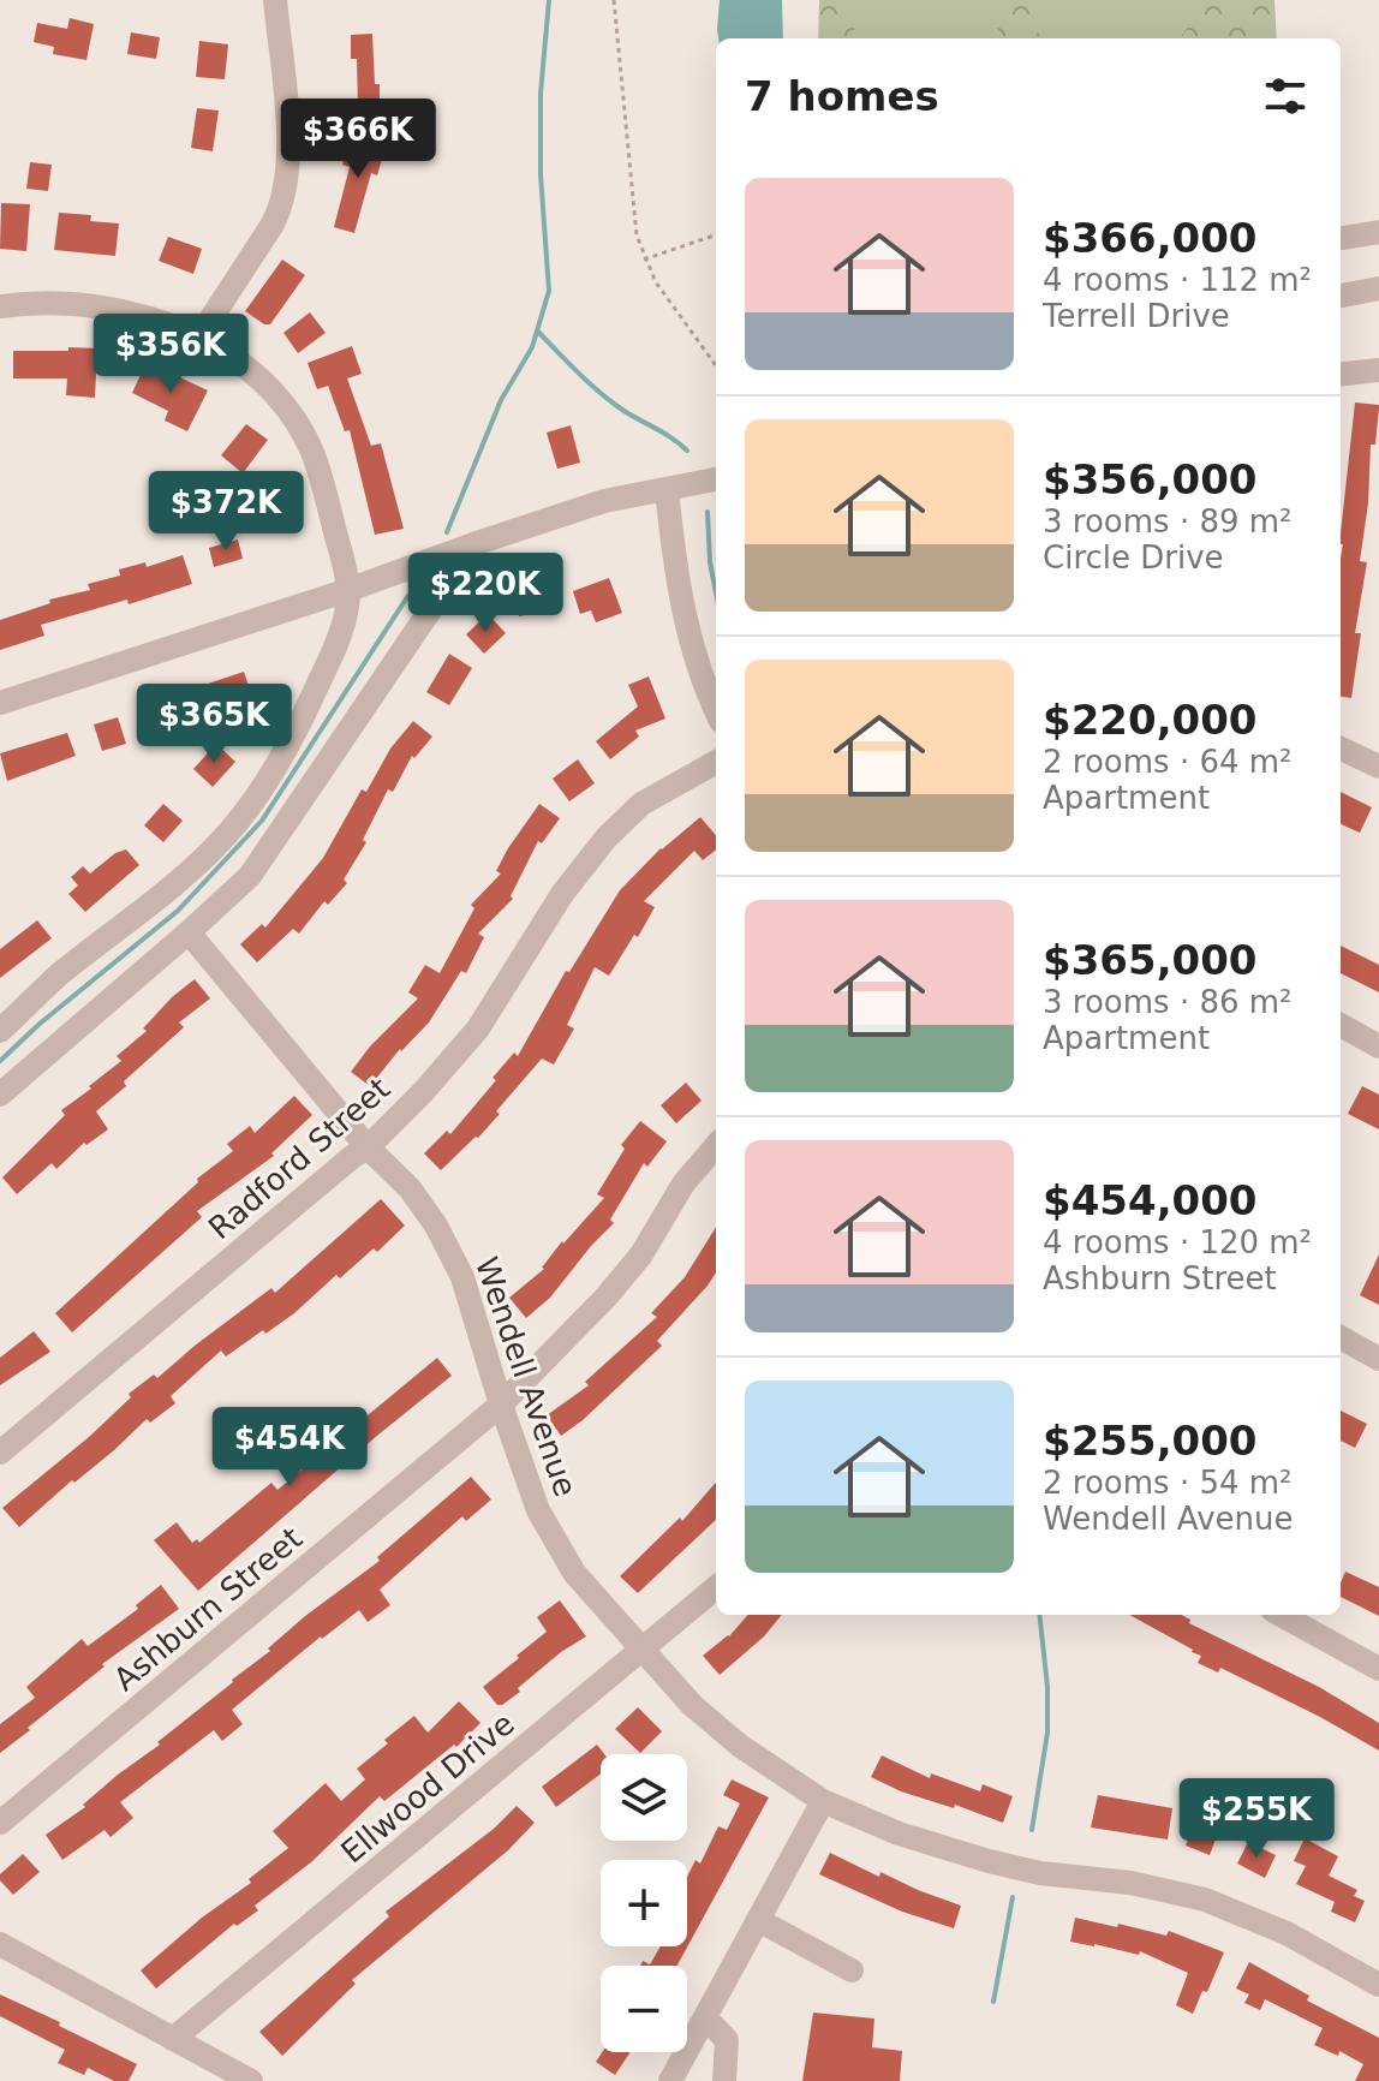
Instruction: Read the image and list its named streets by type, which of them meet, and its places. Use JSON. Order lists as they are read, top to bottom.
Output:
{
  "streets": {
    "street": [
      "Radford Street",
      "Wendell Avenue",
      "Ashburn Street",
      "Ellwood Drive"
    ]
  },
  "crossings": [
    ["Radford Street", "Wendell Avenue"],
    ["Wendell Avenue", "Ashburn Street"],
    ["Wendell Avenue", "Ellwood Drive"]
  ],
  "page": {
    "heading": "7 homes",
    "price": [
      "$366K",
      "$356K",
      "$372K",
      "$220K",
      "$365K",
      "$454K",
      "$255K"
    ],
    "list": [
      {
        "name": "$366,000",
        "note": "4 rooms · 112 m² · Terrell Drive"
      },
      {
        "name": "$356,000",
        "note": "3 rooms · 89 m² · Circle Drive"
      },
      {
        "name": "$220,000",
        "note": "2 rooms · 64 m² · Apartment"
      },
      {
        "name": "$365,000",
        "note": "3 rooms · 86 m² · Apartment"
      },
      {
        "name": "$454,000",
        "note": "4 rooms · 120 m² · Ashburn Street"
      },
      {
        "name": "$255,000",
        "note": "2 rooms · 54 m² · Wendell Avenue"
      }
    ],
    "map_buttons": ["+", "−"]
  }
}
